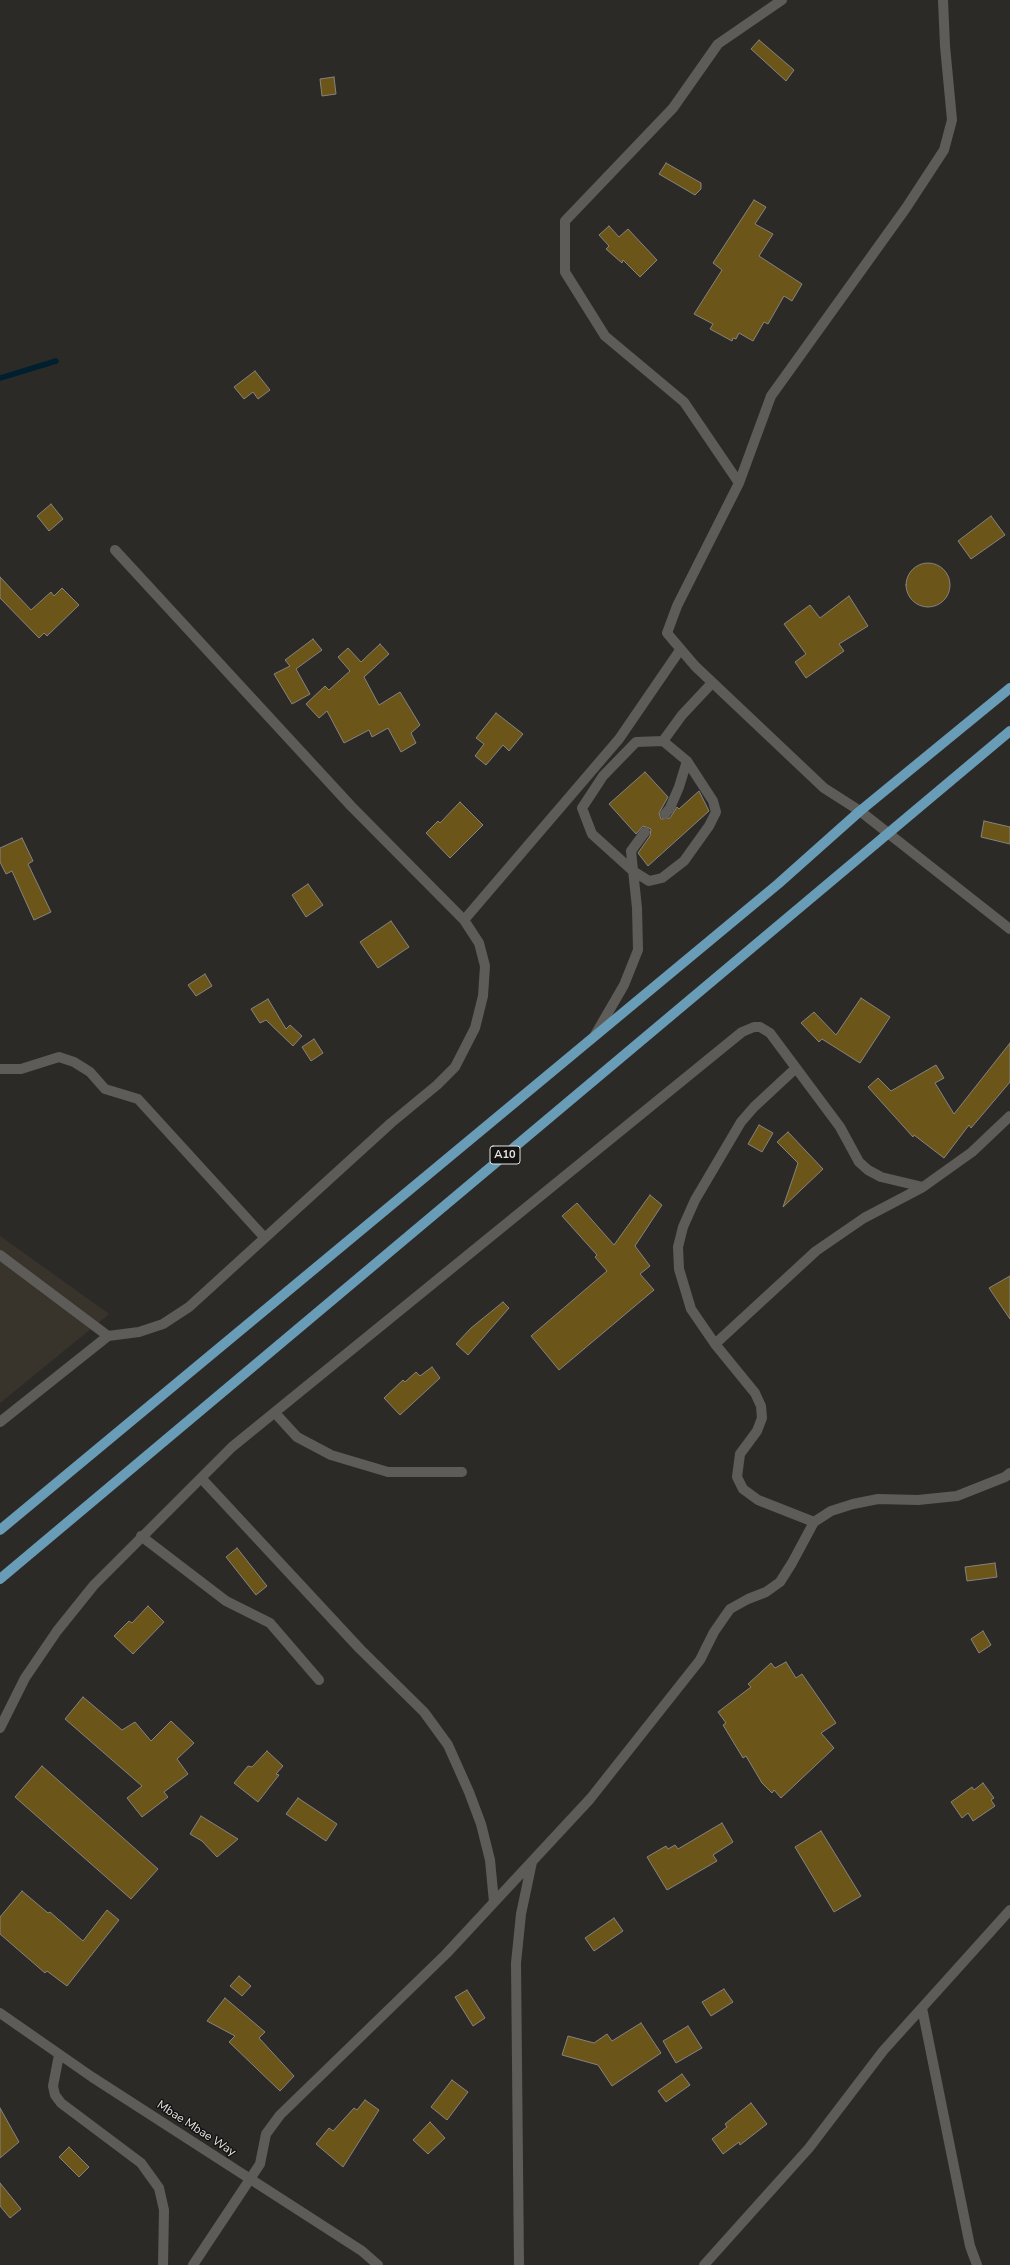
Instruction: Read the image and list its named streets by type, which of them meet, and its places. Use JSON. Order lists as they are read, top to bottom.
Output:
{
  "streets": {
    "main road": ["A10"],
    "street": ["Mbae Mbae Way"]
  }
}
